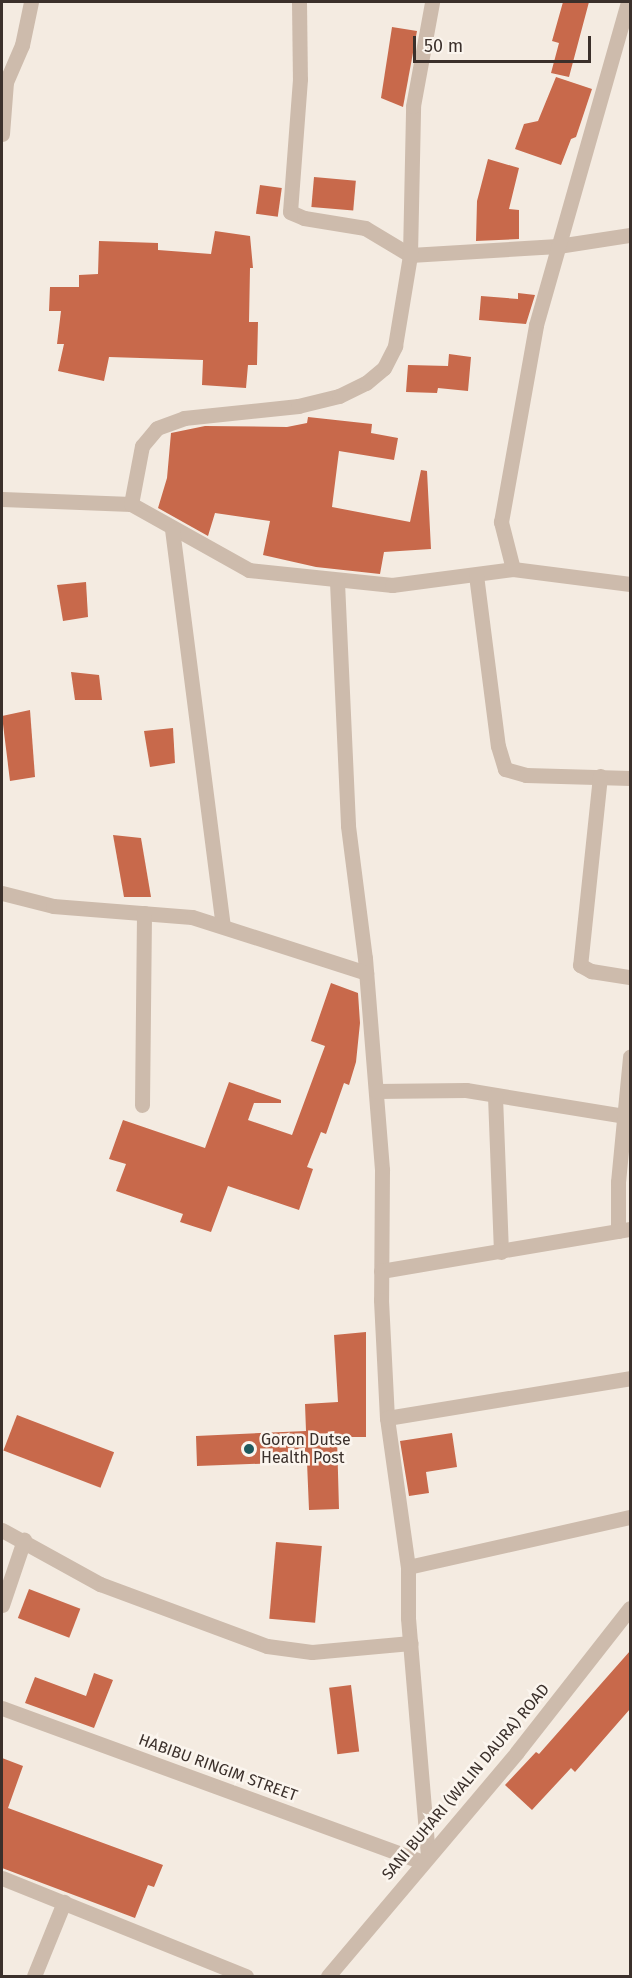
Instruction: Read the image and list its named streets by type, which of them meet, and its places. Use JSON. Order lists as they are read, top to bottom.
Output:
{
  "streets": {
    "street": ["HABIBU RINGIM STREET", "SANI BUHARI (WALIN DAURA) ROAD"]
  },
  "crossings": [
    ["HABIBU RINGIM STREET", "SANI BUHARI (WALIN DAURA) ROAD"]
  ],
  "places": ["Goron Dutse Health Post"],
  "scale_bar": "50 m"
}
